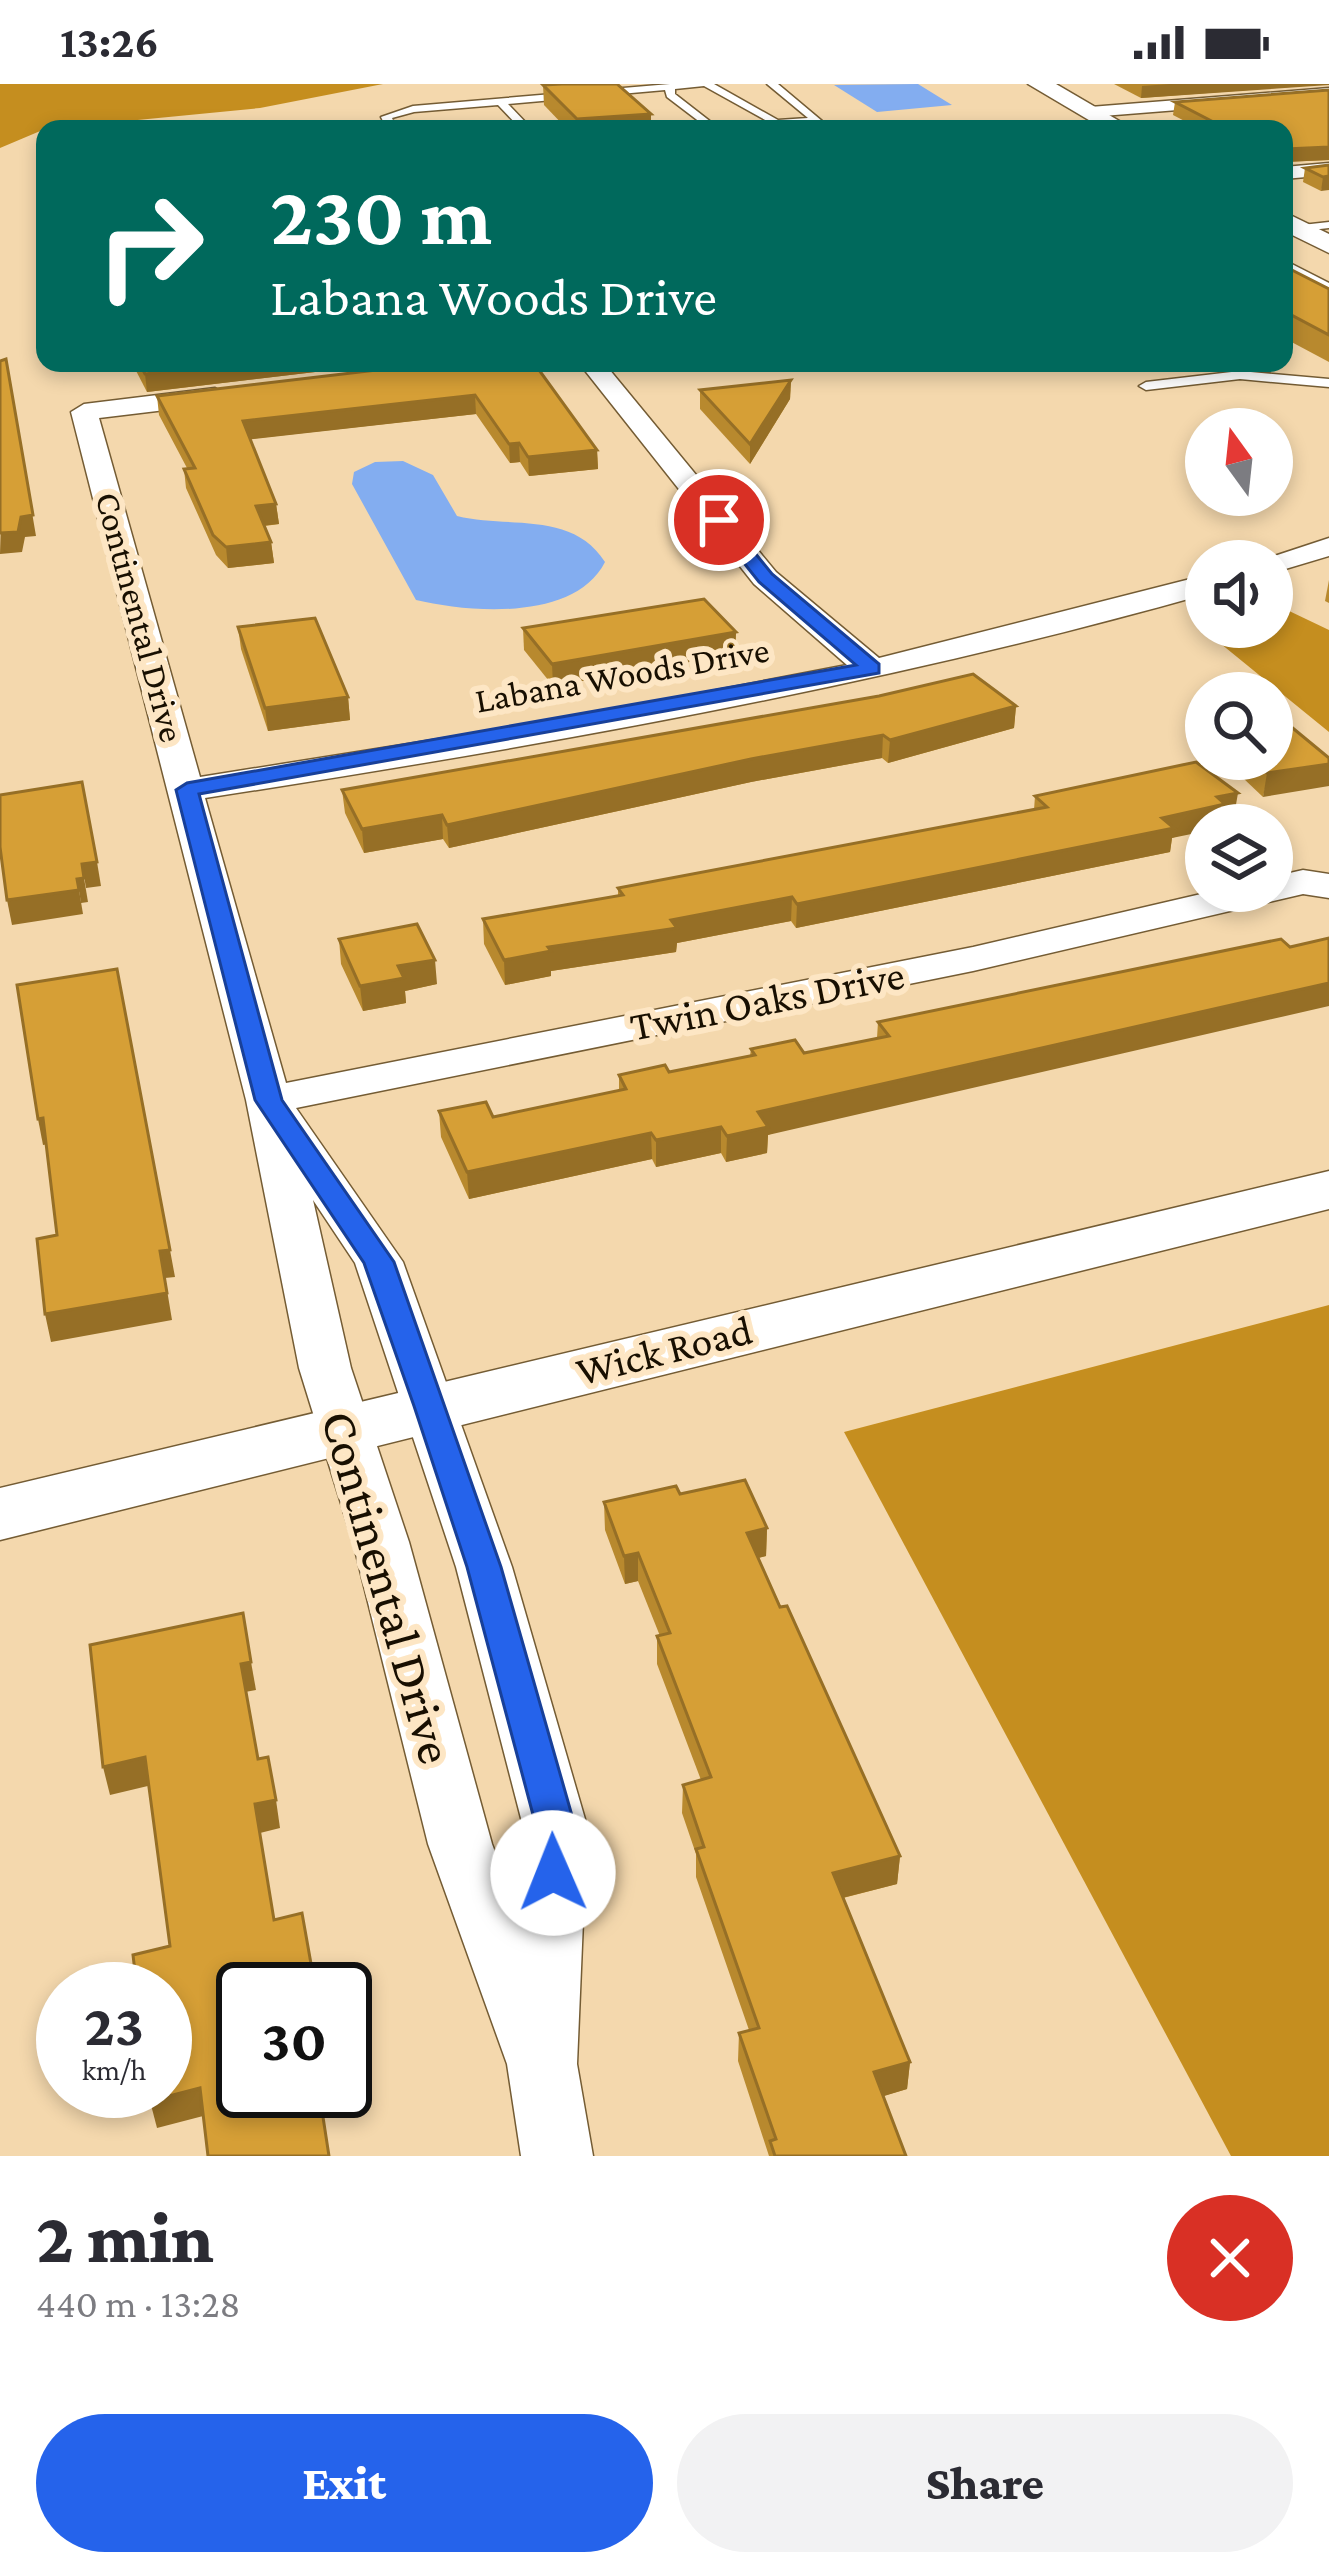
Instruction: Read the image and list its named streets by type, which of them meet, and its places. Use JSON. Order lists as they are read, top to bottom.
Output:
{
  "streets": {
    "street": [
      "Continental Drive",
      "Labana Woods Drive",
      "Twin Oaks Drive",
      "Wick Road"
    ]
  },
  "crossings": [
    ["Continental Drive", "Labana Woods Drive"],
    ["Continental Drive", "Twin Oaks Drive"],
    ["Continental Drive", "Wick Road"]
  ],
  "north": "top",
  "page": {
    "status": "13:26",
    "turn": ["230 m", "Labana Woods Drive"],
    "speed": "23 km/h",
    "limit": "30",
    "heading": ["2 min", "440 m · 13:28"],
    "buttons": ["Exit", "Share"]
  }
}
